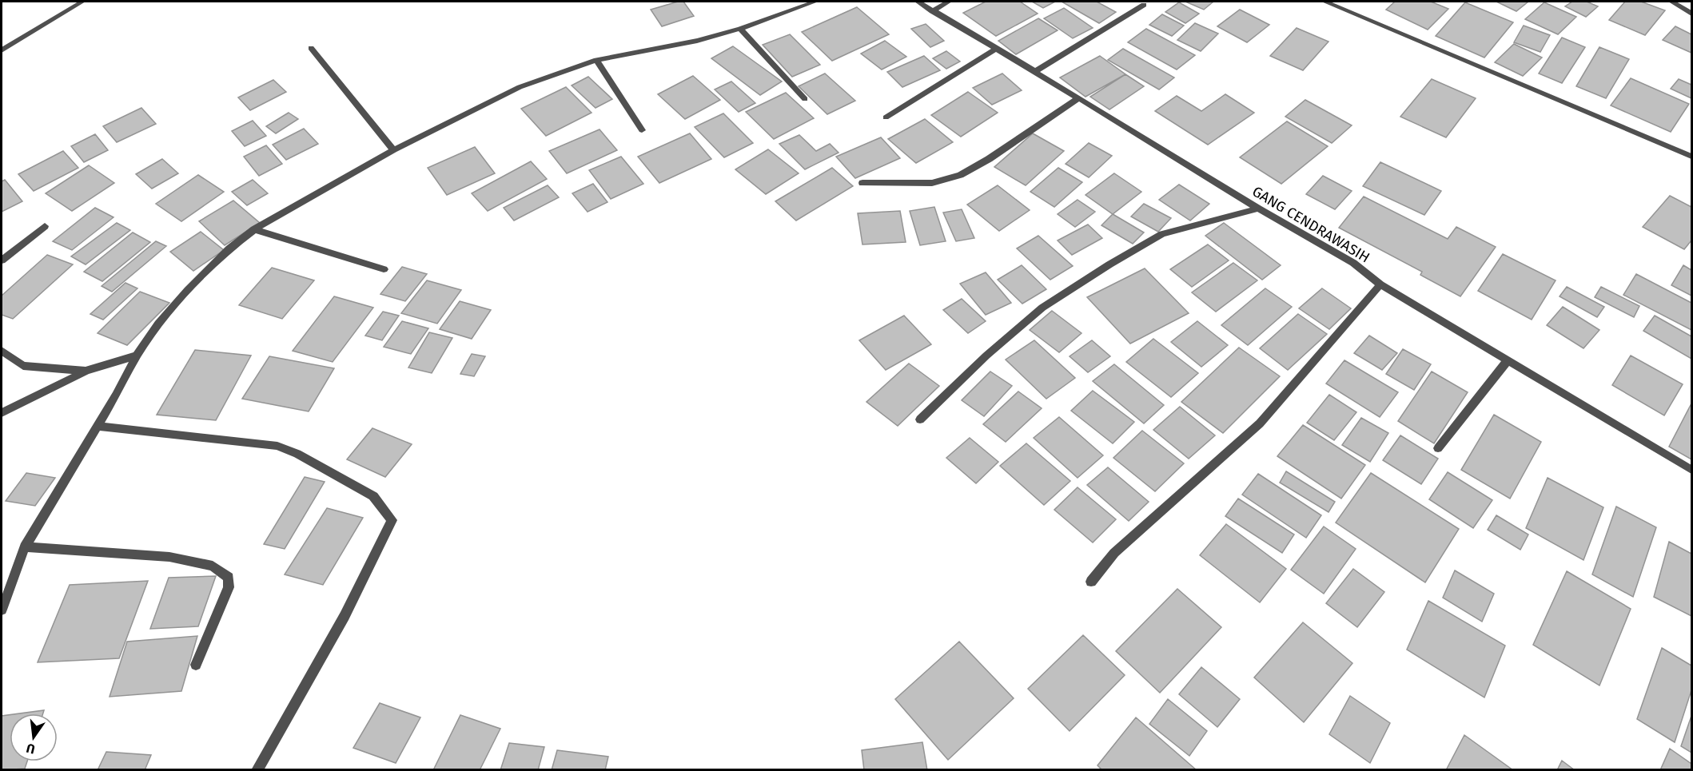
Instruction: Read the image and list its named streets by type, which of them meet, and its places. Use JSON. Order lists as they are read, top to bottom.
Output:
{
  "streets": {
    "street": ["GANG CENDRAWASIH"]
  },
  "north": "bottom"
}
